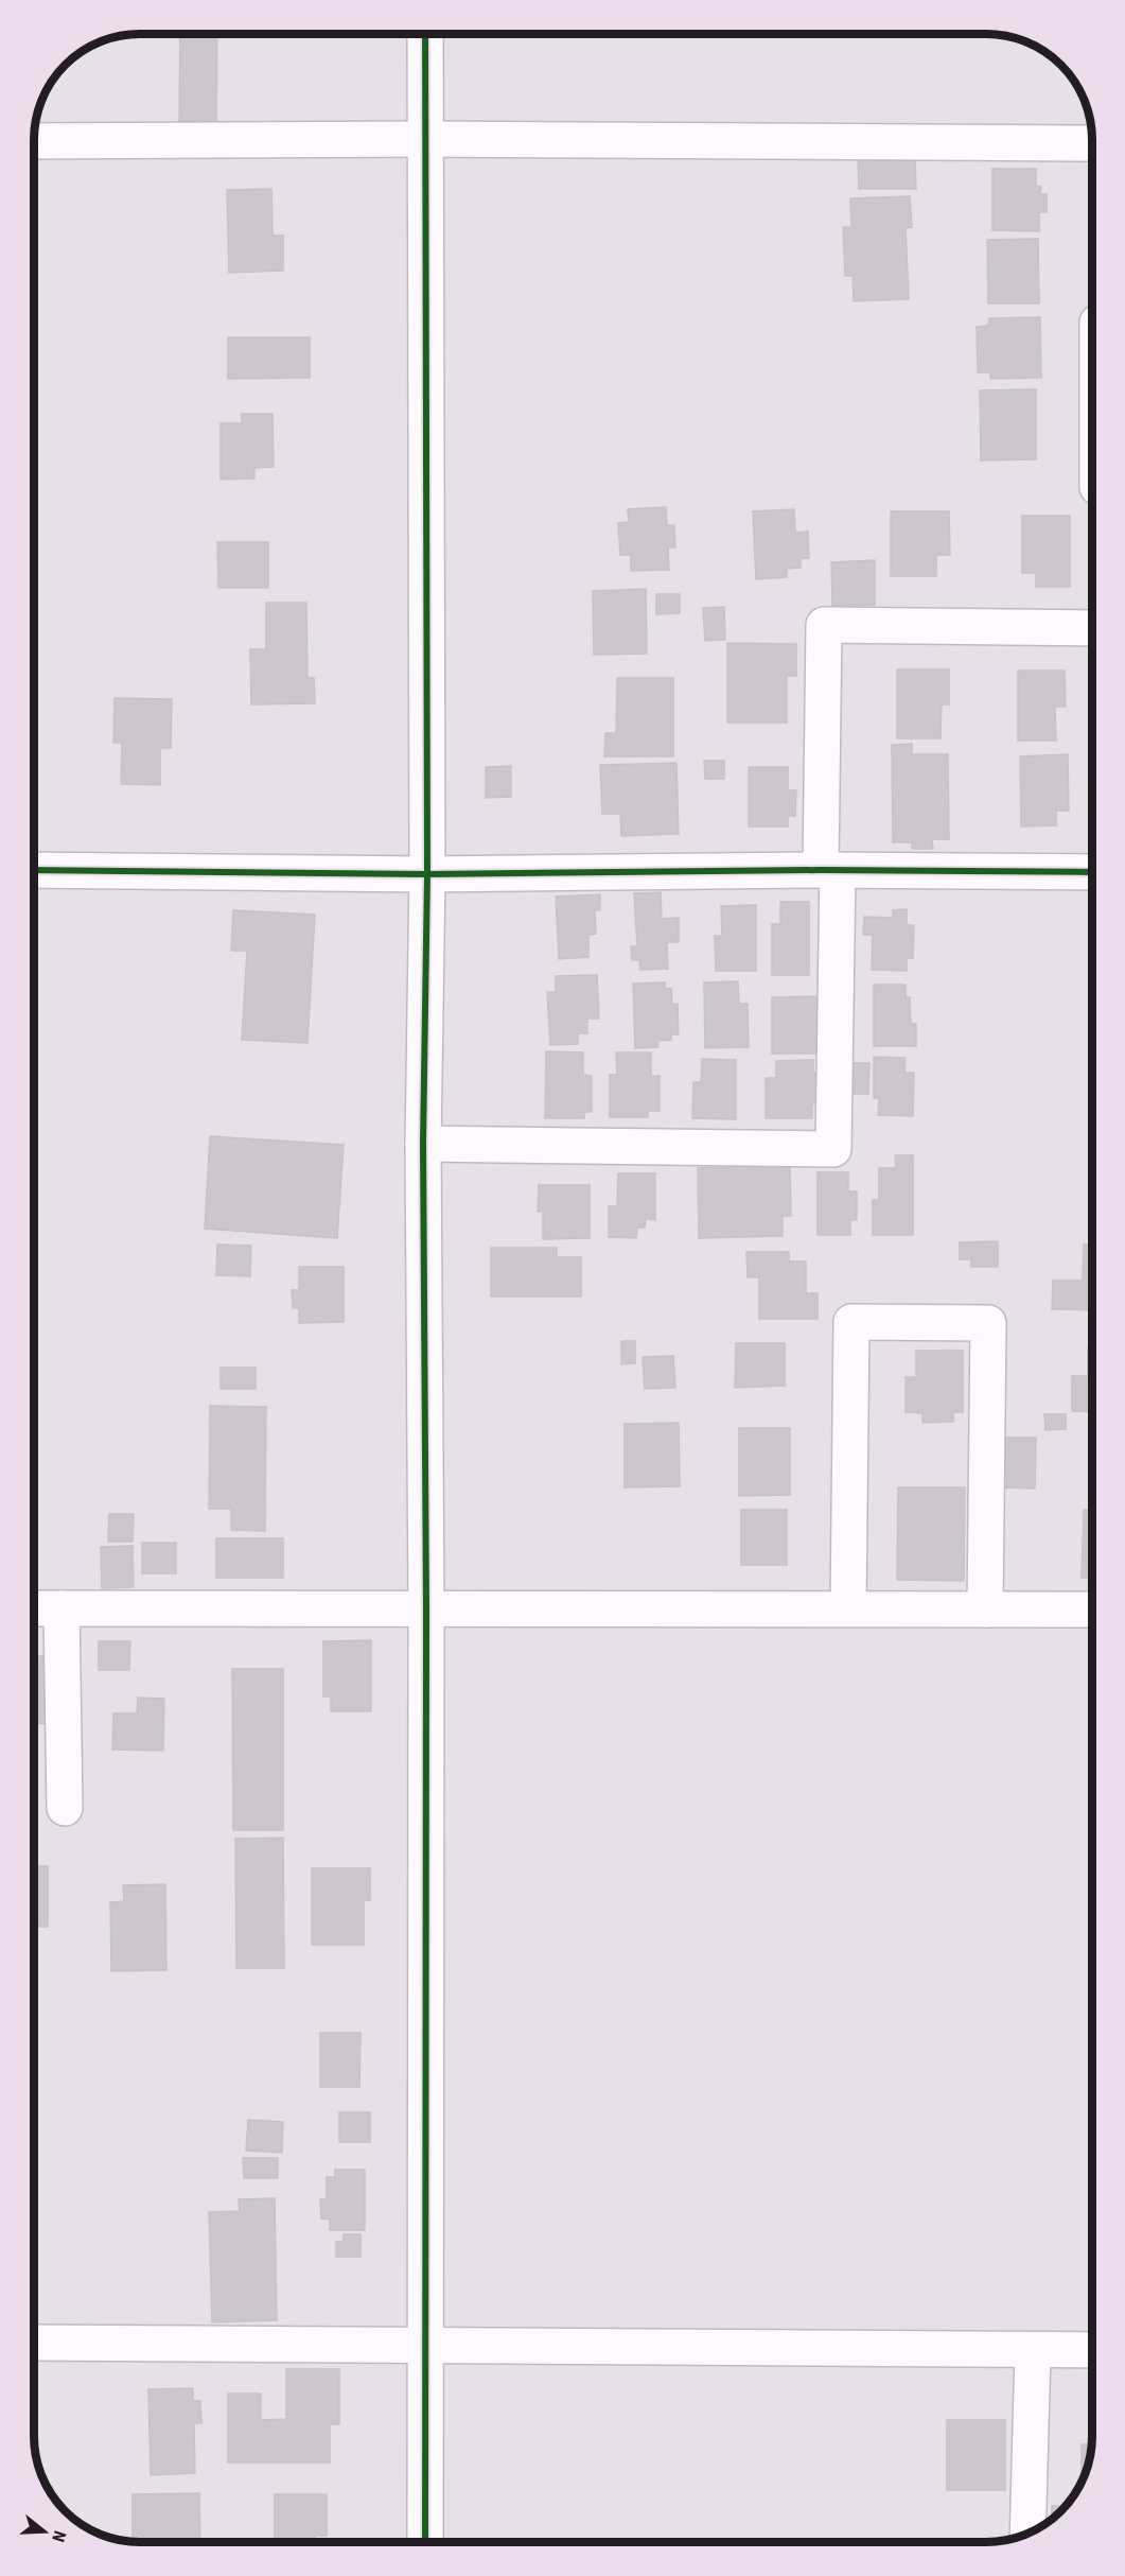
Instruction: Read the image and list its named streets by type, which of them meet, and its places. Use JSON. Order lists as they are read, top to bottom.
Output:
{
  "north": "right"
}
